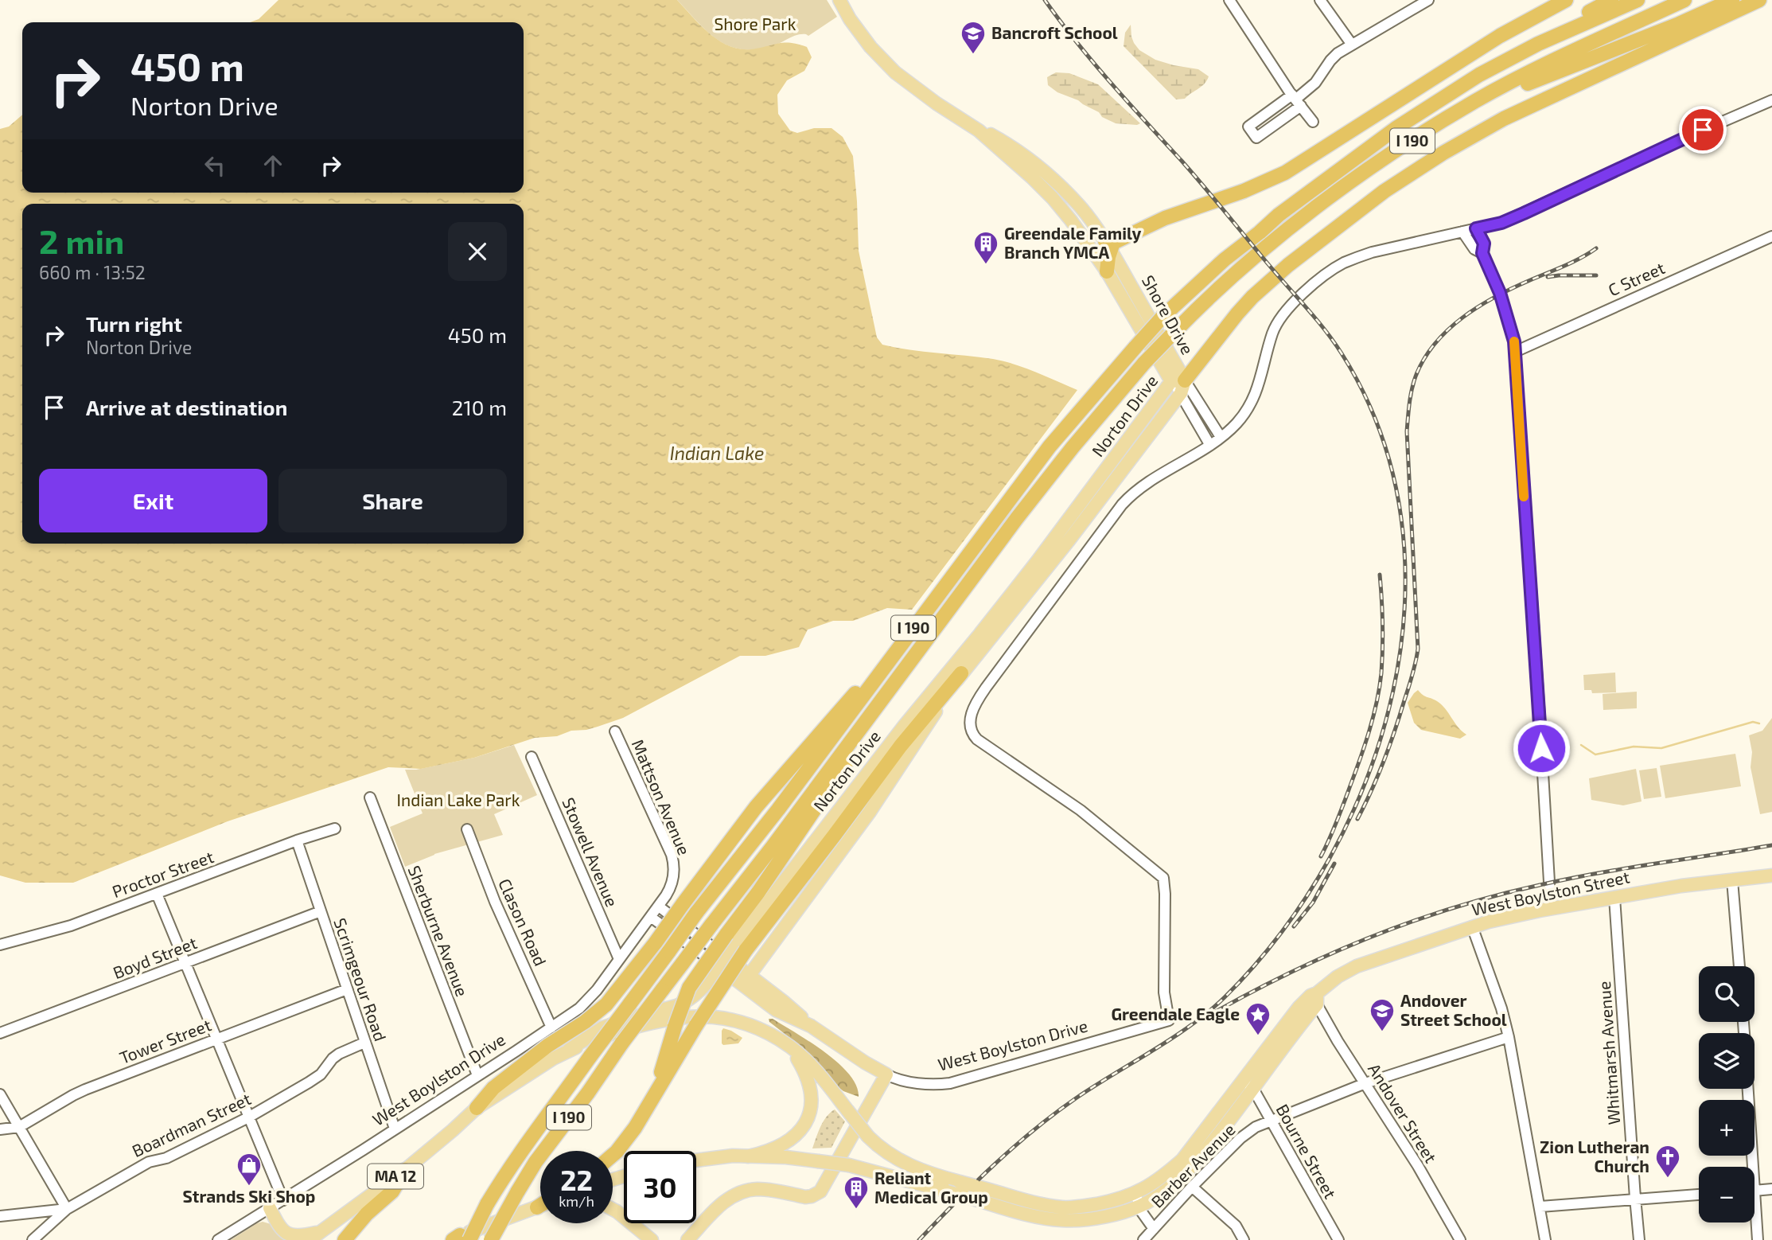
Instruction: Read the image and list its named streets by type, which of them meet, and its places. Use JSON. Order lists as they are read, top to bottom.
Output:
{
  "streets": {
    "highway": ["I 190"],
    "main road": [
      "Shore Drive",
      "Norton Drive",
      "West Boylston Street",
      "West Boylston Drive",
      "MA 12"
    ],
    "street": [
      "C Street",
      "Mattson Avenue",
      "Stowell Avenue",
      "Proctor Street",
      "Clason Road",
      "Sherburne Avenue",
      "Boyd Street",
      "Scrimgeour Road",
      "Tower Street",
      "Whitmarsh Avenue",
      "Andover Street",
      "Boardman Street",
      "Bourne Street",
      "Barber Avenue"
    ]
  },
  "crossings": [
    ["Shore Drive", "Norton Drive"],
    ["Shore Drive", "West Boylston Drive"],
    ["Norton Drive", "West Boylston Street"],
    ["Norton Drive", "West Boylston Drive"],
    ["Mattson Avenue", "West Boylston Drive"],
    ["Stowell Avenue", "West Boylston Drive"],
    ["Proctor Street", "Scrimgeour Road"],
    ["West Boylston Street", "Whitmarsh Avenue"],
    ["West Boylston Street", "Andover Street"],
    ["West Boylston Street", "Bourne Street"],
    ["West Boylston Street", "MA 12"],
    ["Clason Road", "West Boylston Drive"],
    ["Sherburne Avenue", "West Boylston Drive"],
    ["Boyd Street", "Scrimgeour Road"],
    ["Scrimgeour Road", "Tower Street"],
    ["Scrimgeour Road", "West Boylston Drive"],
    ["Scrimgeour Road", "Boardman Street"],
    ["Andover Street", "Barber Avenue"],
    ["Bourne Street", "Barber Avenue"]
  ],
  "water": ["Indian Lake"],
  "parks": ["Shore Park", "Indian Lake Park"],
  "places": {
    "school or university": ["Bancroft School", "Andover Street School"],
    "building": ["Greendale Family Branch YMCA", "Reliant Medical Group"],
    "place": ["Greendale Eagle"],
    "church": ["Zion Lutheran Church"],
    "shop": ["Strands Ski Shop"]
  },
  "page": {
    "turn": ["450 m", "Norton Drive"],
    "heading": ["2 min", "660 m · 13:52"],
    "list": [
      {
        "name": "Turn right",
        "note": "Norton Drive",
        "value": "450 m"
      },
      {
        "name": "Arrive at destination",
        "value": "210 m"
      }
    ],
    "buttons": ["Exit", "Share"],
    "map_buttons": ["+", "−"],
    "speed": "22 km/h",
    "limit": "30"
  }
}
